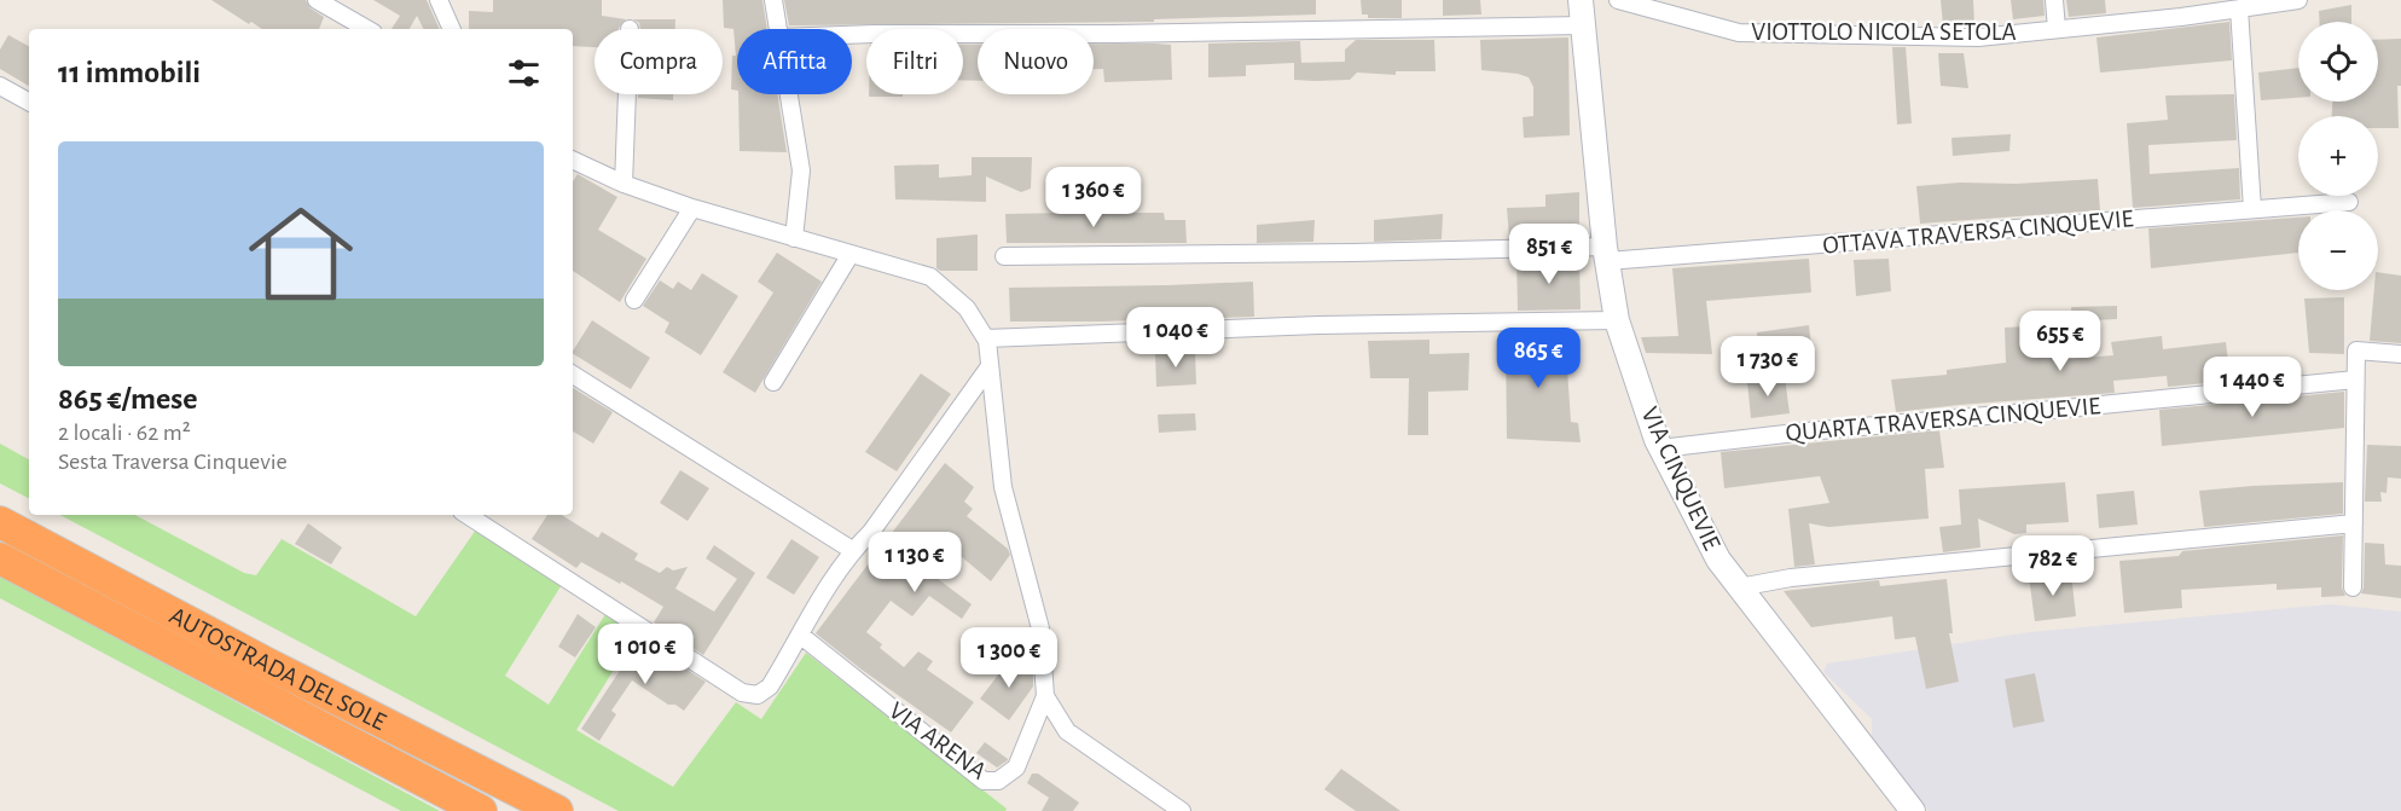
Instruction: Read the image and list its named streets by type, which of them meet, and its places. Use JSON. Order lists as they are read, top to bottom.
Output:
{
  "streets": {
    "highway": ["AUTOSTRADA DEL SOLE"],
    "street": [
      "VIOTTOLO NICOLA SETOLA",
      "OTTAVA TRAVERSA CINQUEVIE",
      "QUARTA TRAVERSA CINQUEVIE",
      "VIA CINQUEVIE",
      "VIA ARENA"
    ]
  },
  "crossings": [
    ["OTTAVA TRAVERSA CINQUEVIE", "VIA CINQUEVIE"],
    ["QUARTA TRAVERSA CINQUEVIE", "VIA CINQUEVIE"]
  ],
  "page": {
    "map_buttons": ["+", "−"],
    "chip": [
      "Compra",
      "Affitta",
      "Filtri",
      "Nuovo"
    ],
    "heading": "11 immobili",
    "list": [
      {
        "name": "865 €/mese",
        "note": "2 locali · 62 m² · Sesta Traversa Cinquevie"
      }
    ],
    "price": [
      "1 360 €",
      "851 €",
      "1 040 €",
      "655 €",
      "865 €",
      "1 730 €",
      "1 440 €",
      "1 130 €",
      "782 €",
      "1 010 €",
      "1 300 €"
    ]
  }
}
